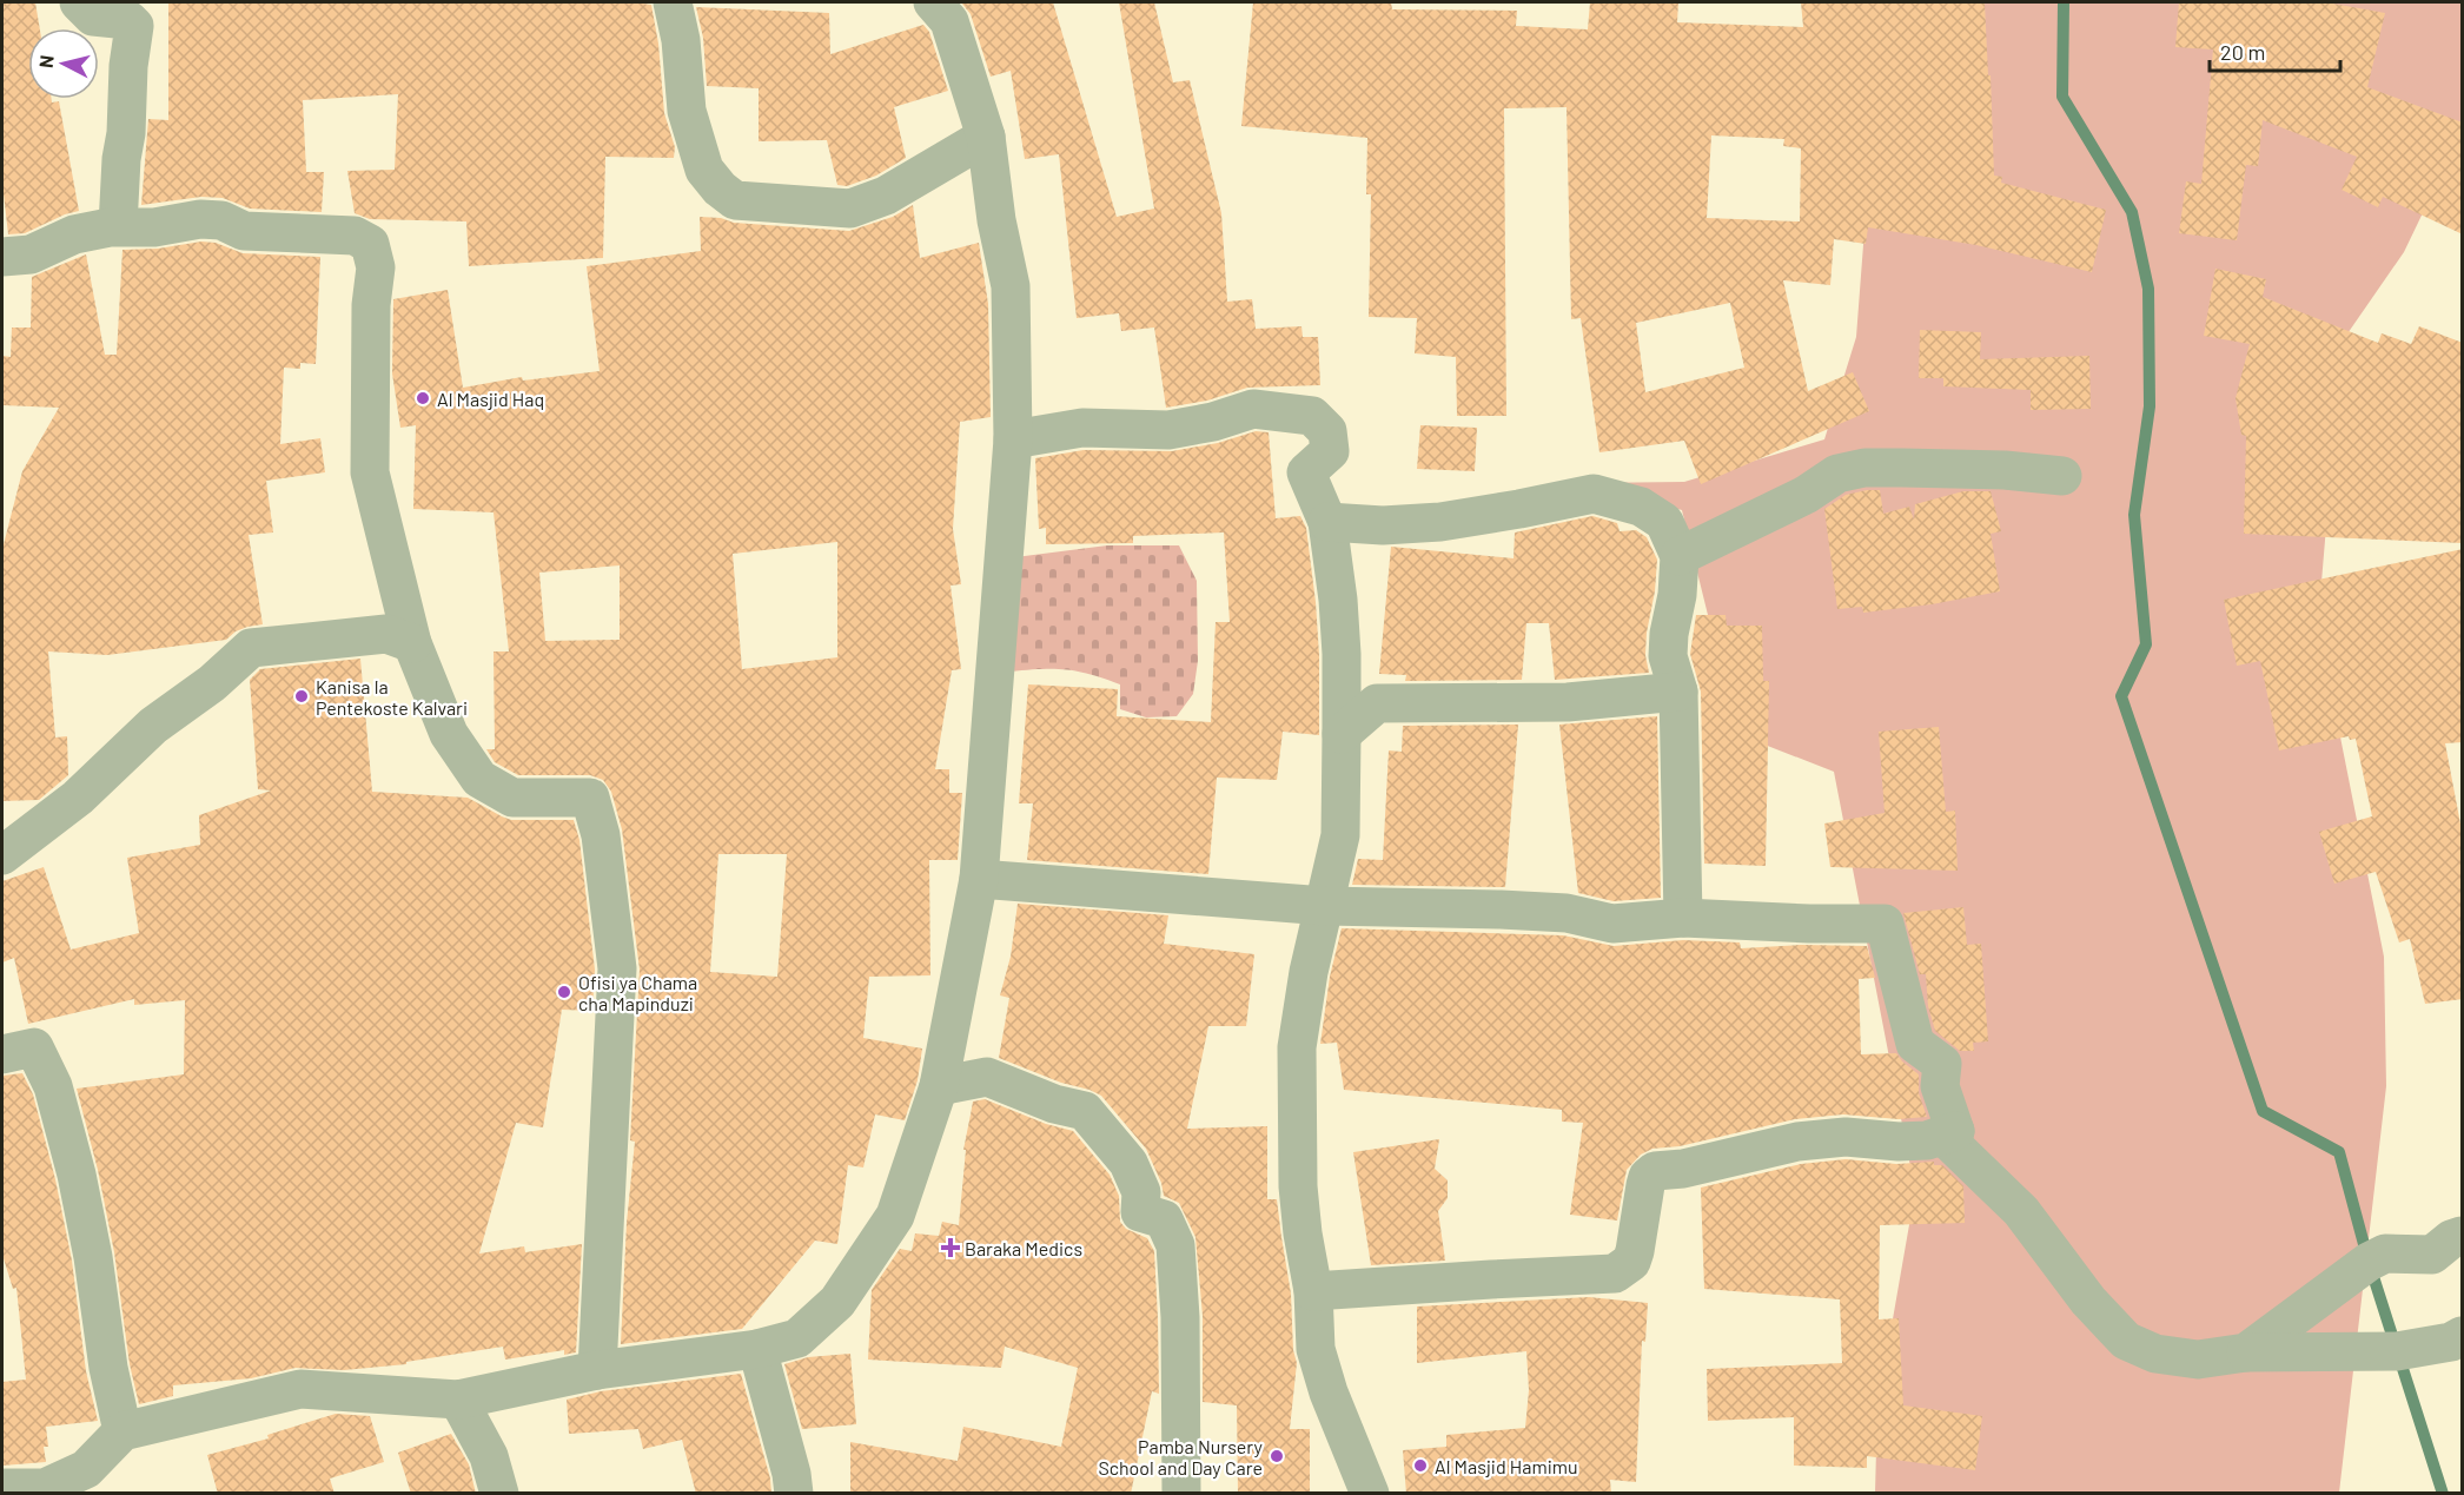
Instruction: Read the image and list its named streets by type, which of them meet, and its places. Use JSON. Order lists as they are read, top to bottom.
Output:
{
  "places": {
    "other": [
      "Al Masjid Haq",
      "Kanisa la Pentekoste Kalvari",
      "Ofisi ya Chama cha Mapinduzi",
      "Pamba Nursery School and Day Care",
      "Al Masjid Hamimu"
    ],
    "health": ["Baraka Medics"]
  },
  "scale_bar": "20 m",
  "north": "left"
}
